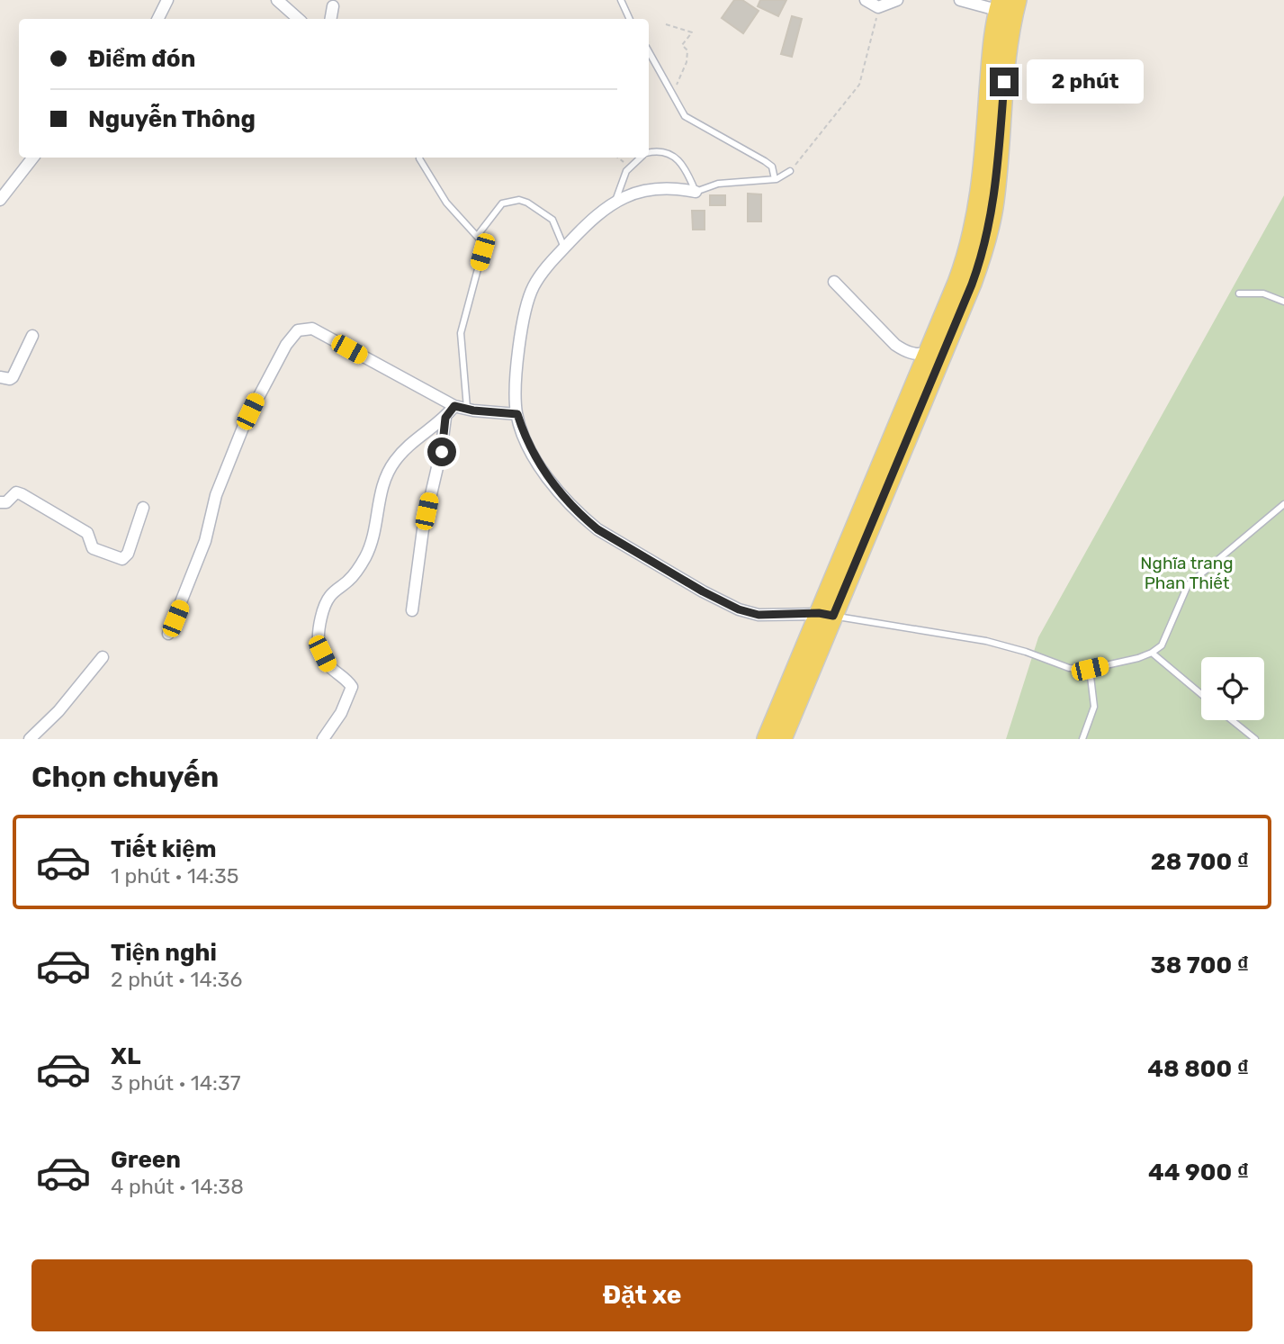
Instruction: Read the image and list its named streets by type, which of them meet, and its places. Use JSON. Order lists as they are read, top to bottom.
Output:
{
  "parks": ["Nghĩa trang Phan Thiết"],
  "page": {
    "banner": ["Điểm đón", "Nguyễn Thông"],
    "bubble": "2 phút",
    "heading": "Chọn chuyến",
    "list": [
      {
        "name": "Tiết kiệm",
        "note": "1 phút · 14:35",
        "value": "28 700 ₫"
      },
      {
        "name": "Tiện nghi",
        "note": "2 phút · 14:36",
        "value": "38 700 ₫"
      },
      {
        "name": "XL",
        "note": "3 phút · 14:37",
        "value": "48 800 ₫"
      },
      {
        "name": "Green",
        "note": "4 phút · 14:38",
        "value": "44 900 ₫"
      }
    ],
    "buttons": "Đặt xe"
  }
}
